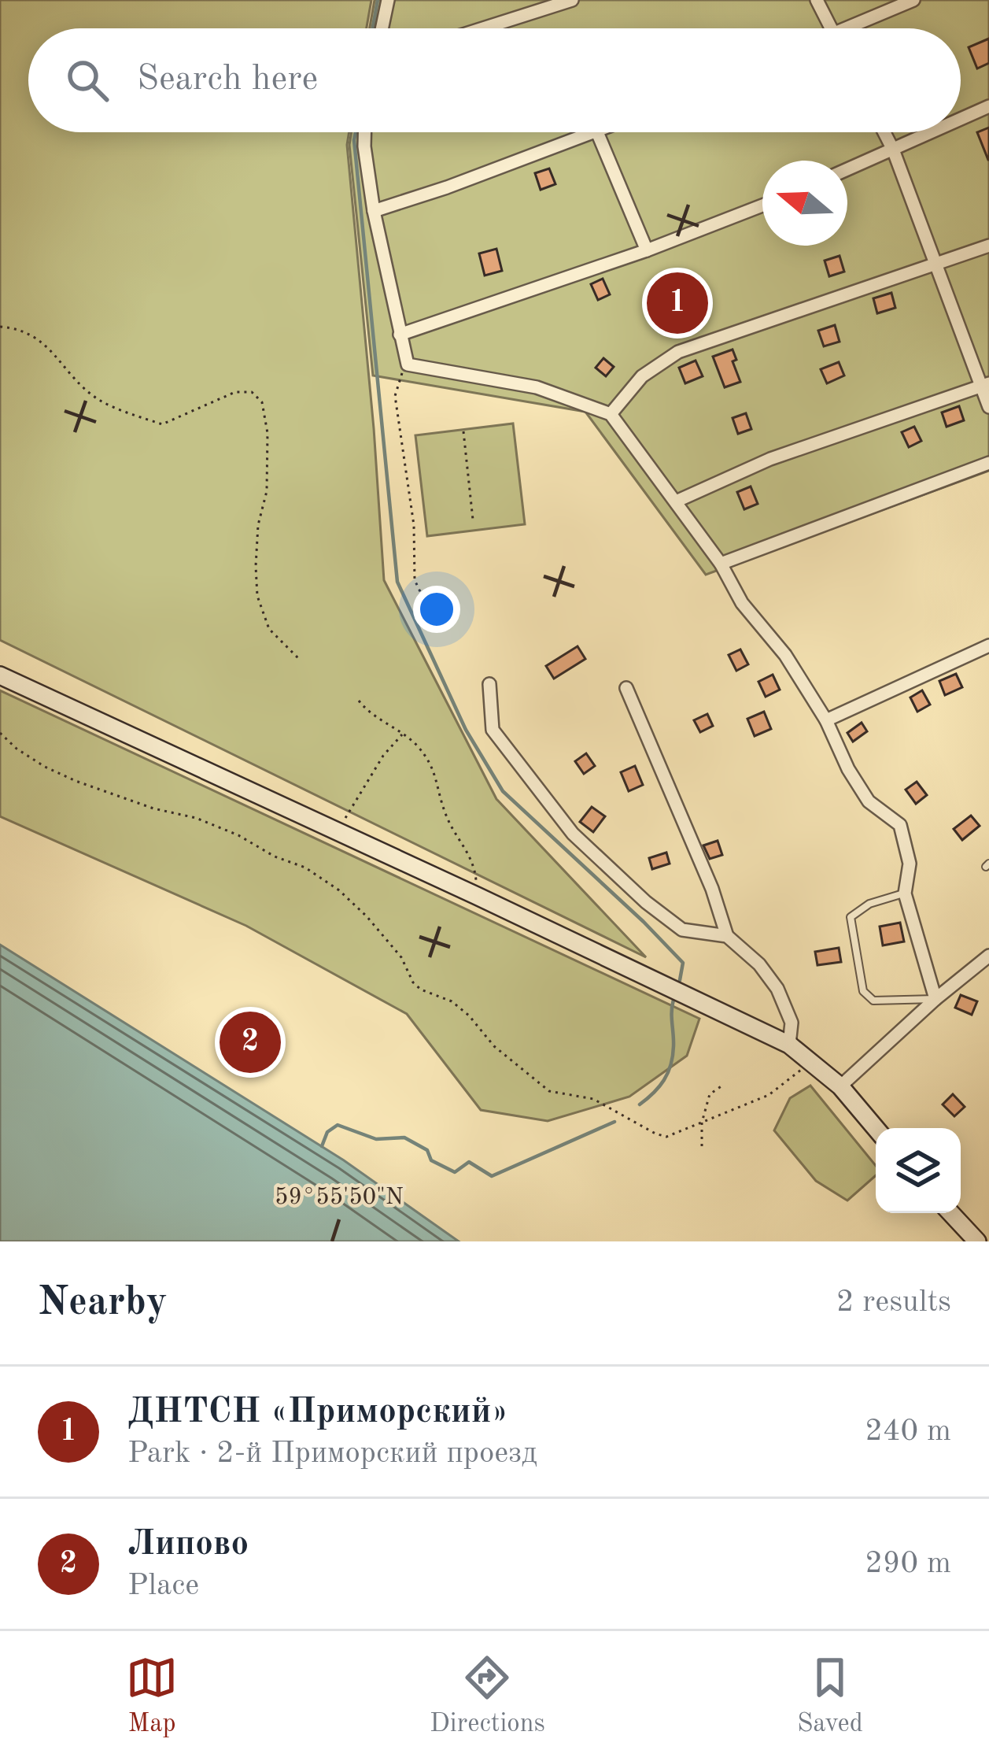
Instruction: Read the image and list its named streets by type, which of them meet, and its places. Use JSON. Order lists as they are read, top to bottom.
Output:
{
  "north": "left",
  "page": {
    "search": "Search here",
    "pins": ["1", "2"],
    "heading": ["Nearby", "2 results"],
    "list": [
      {
        "mark": "1",
        "name": "ДНТСН «Приморский»",
        "note": "Park · 2-й Приморский проезд",
        "value": "240 m"
      },
      {
        "mark": "2",
        "name": "Липово",
        "note": "Place",
        "value": "290 m"
      }
    ],
    "nav": ["Map", "Directions", "Saved"]
  },
  "coordinates": ["59°55'50\"N"]
}
